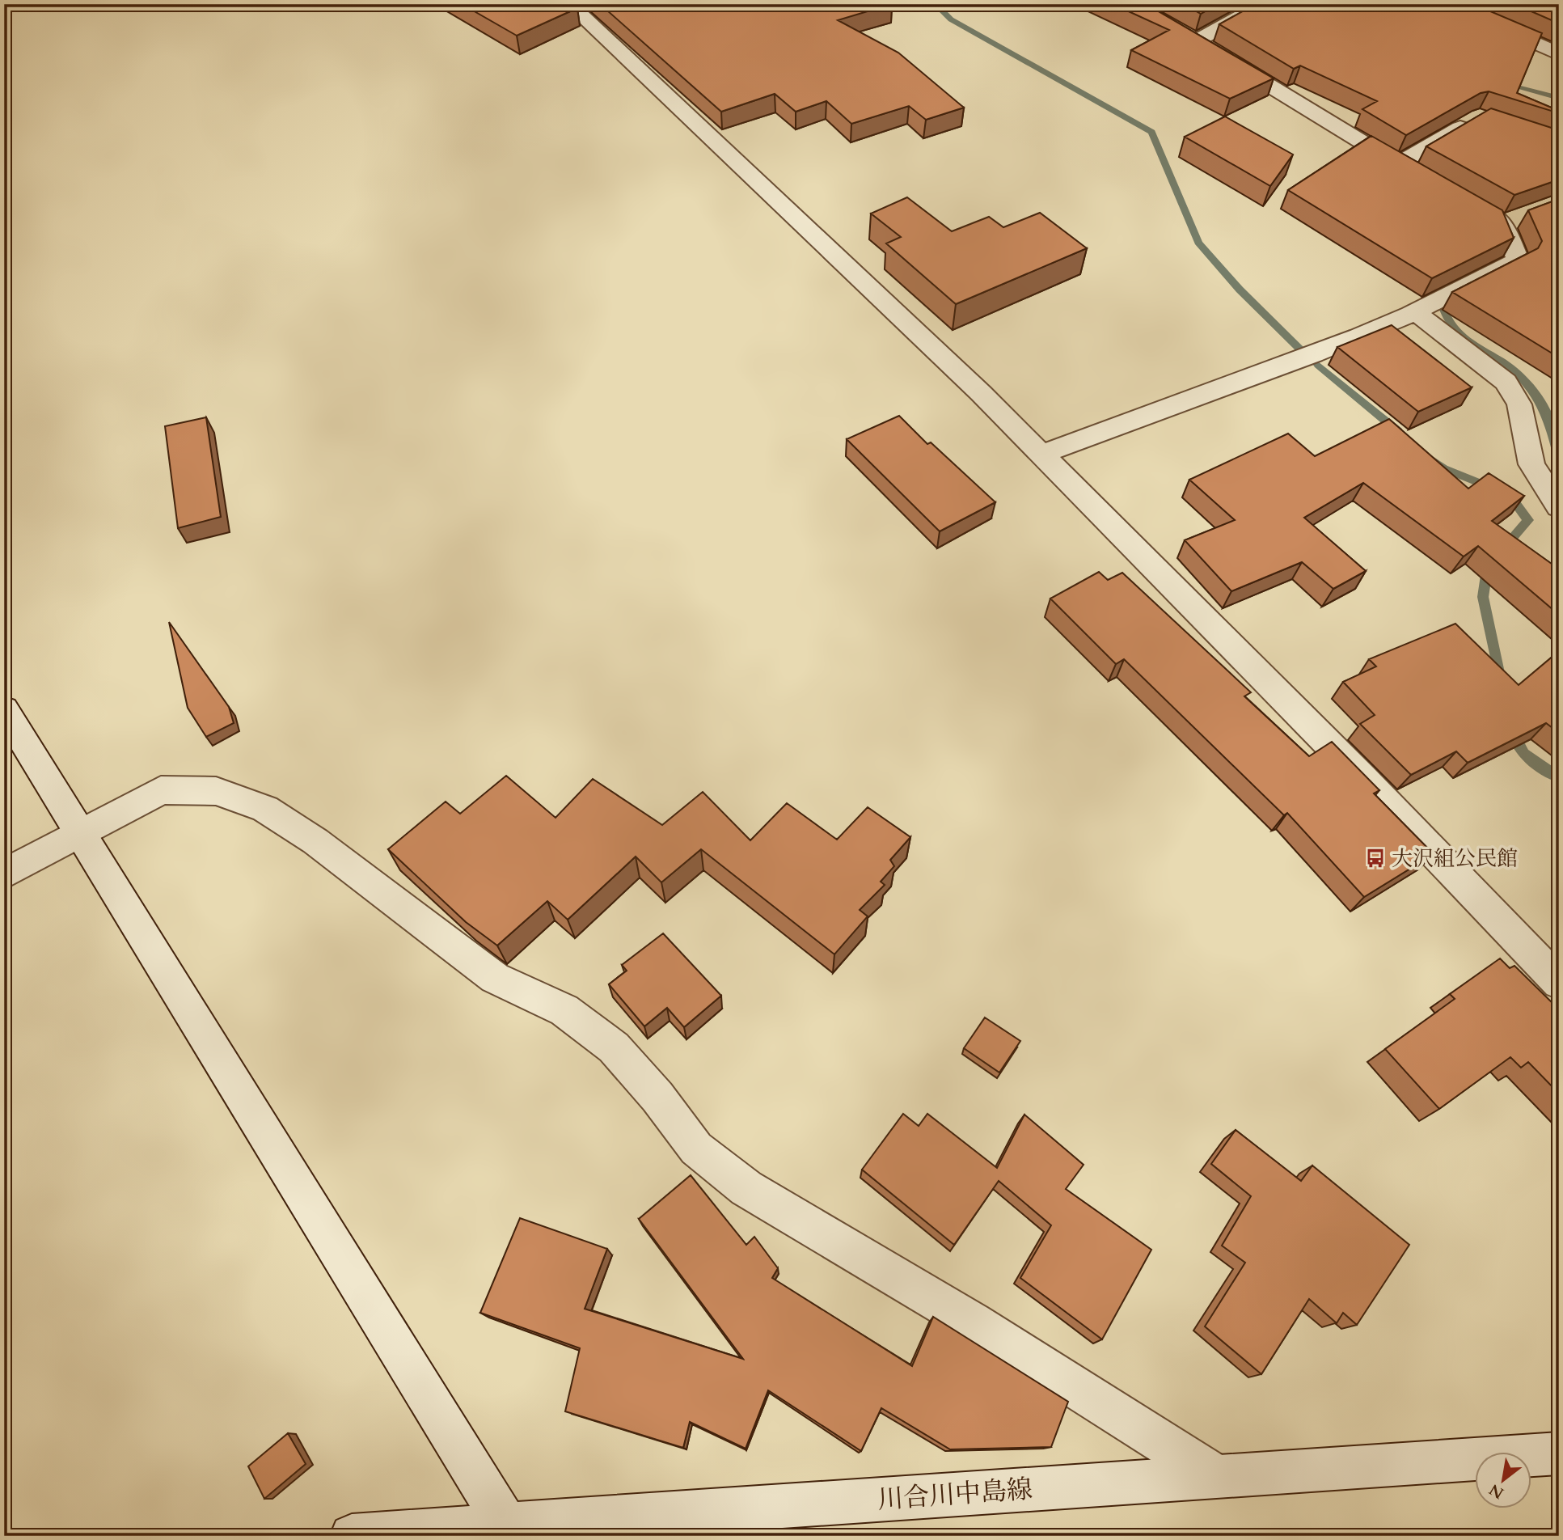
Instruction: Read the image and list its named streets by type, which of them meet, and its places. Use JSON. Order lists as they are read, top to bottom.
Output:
{
  "streets": {
    "street": ["川合川中島線"]
  },
  "places": {
    "bus stop": ["大沢組公民館"]
  },
  "north": "bottom left"
}
